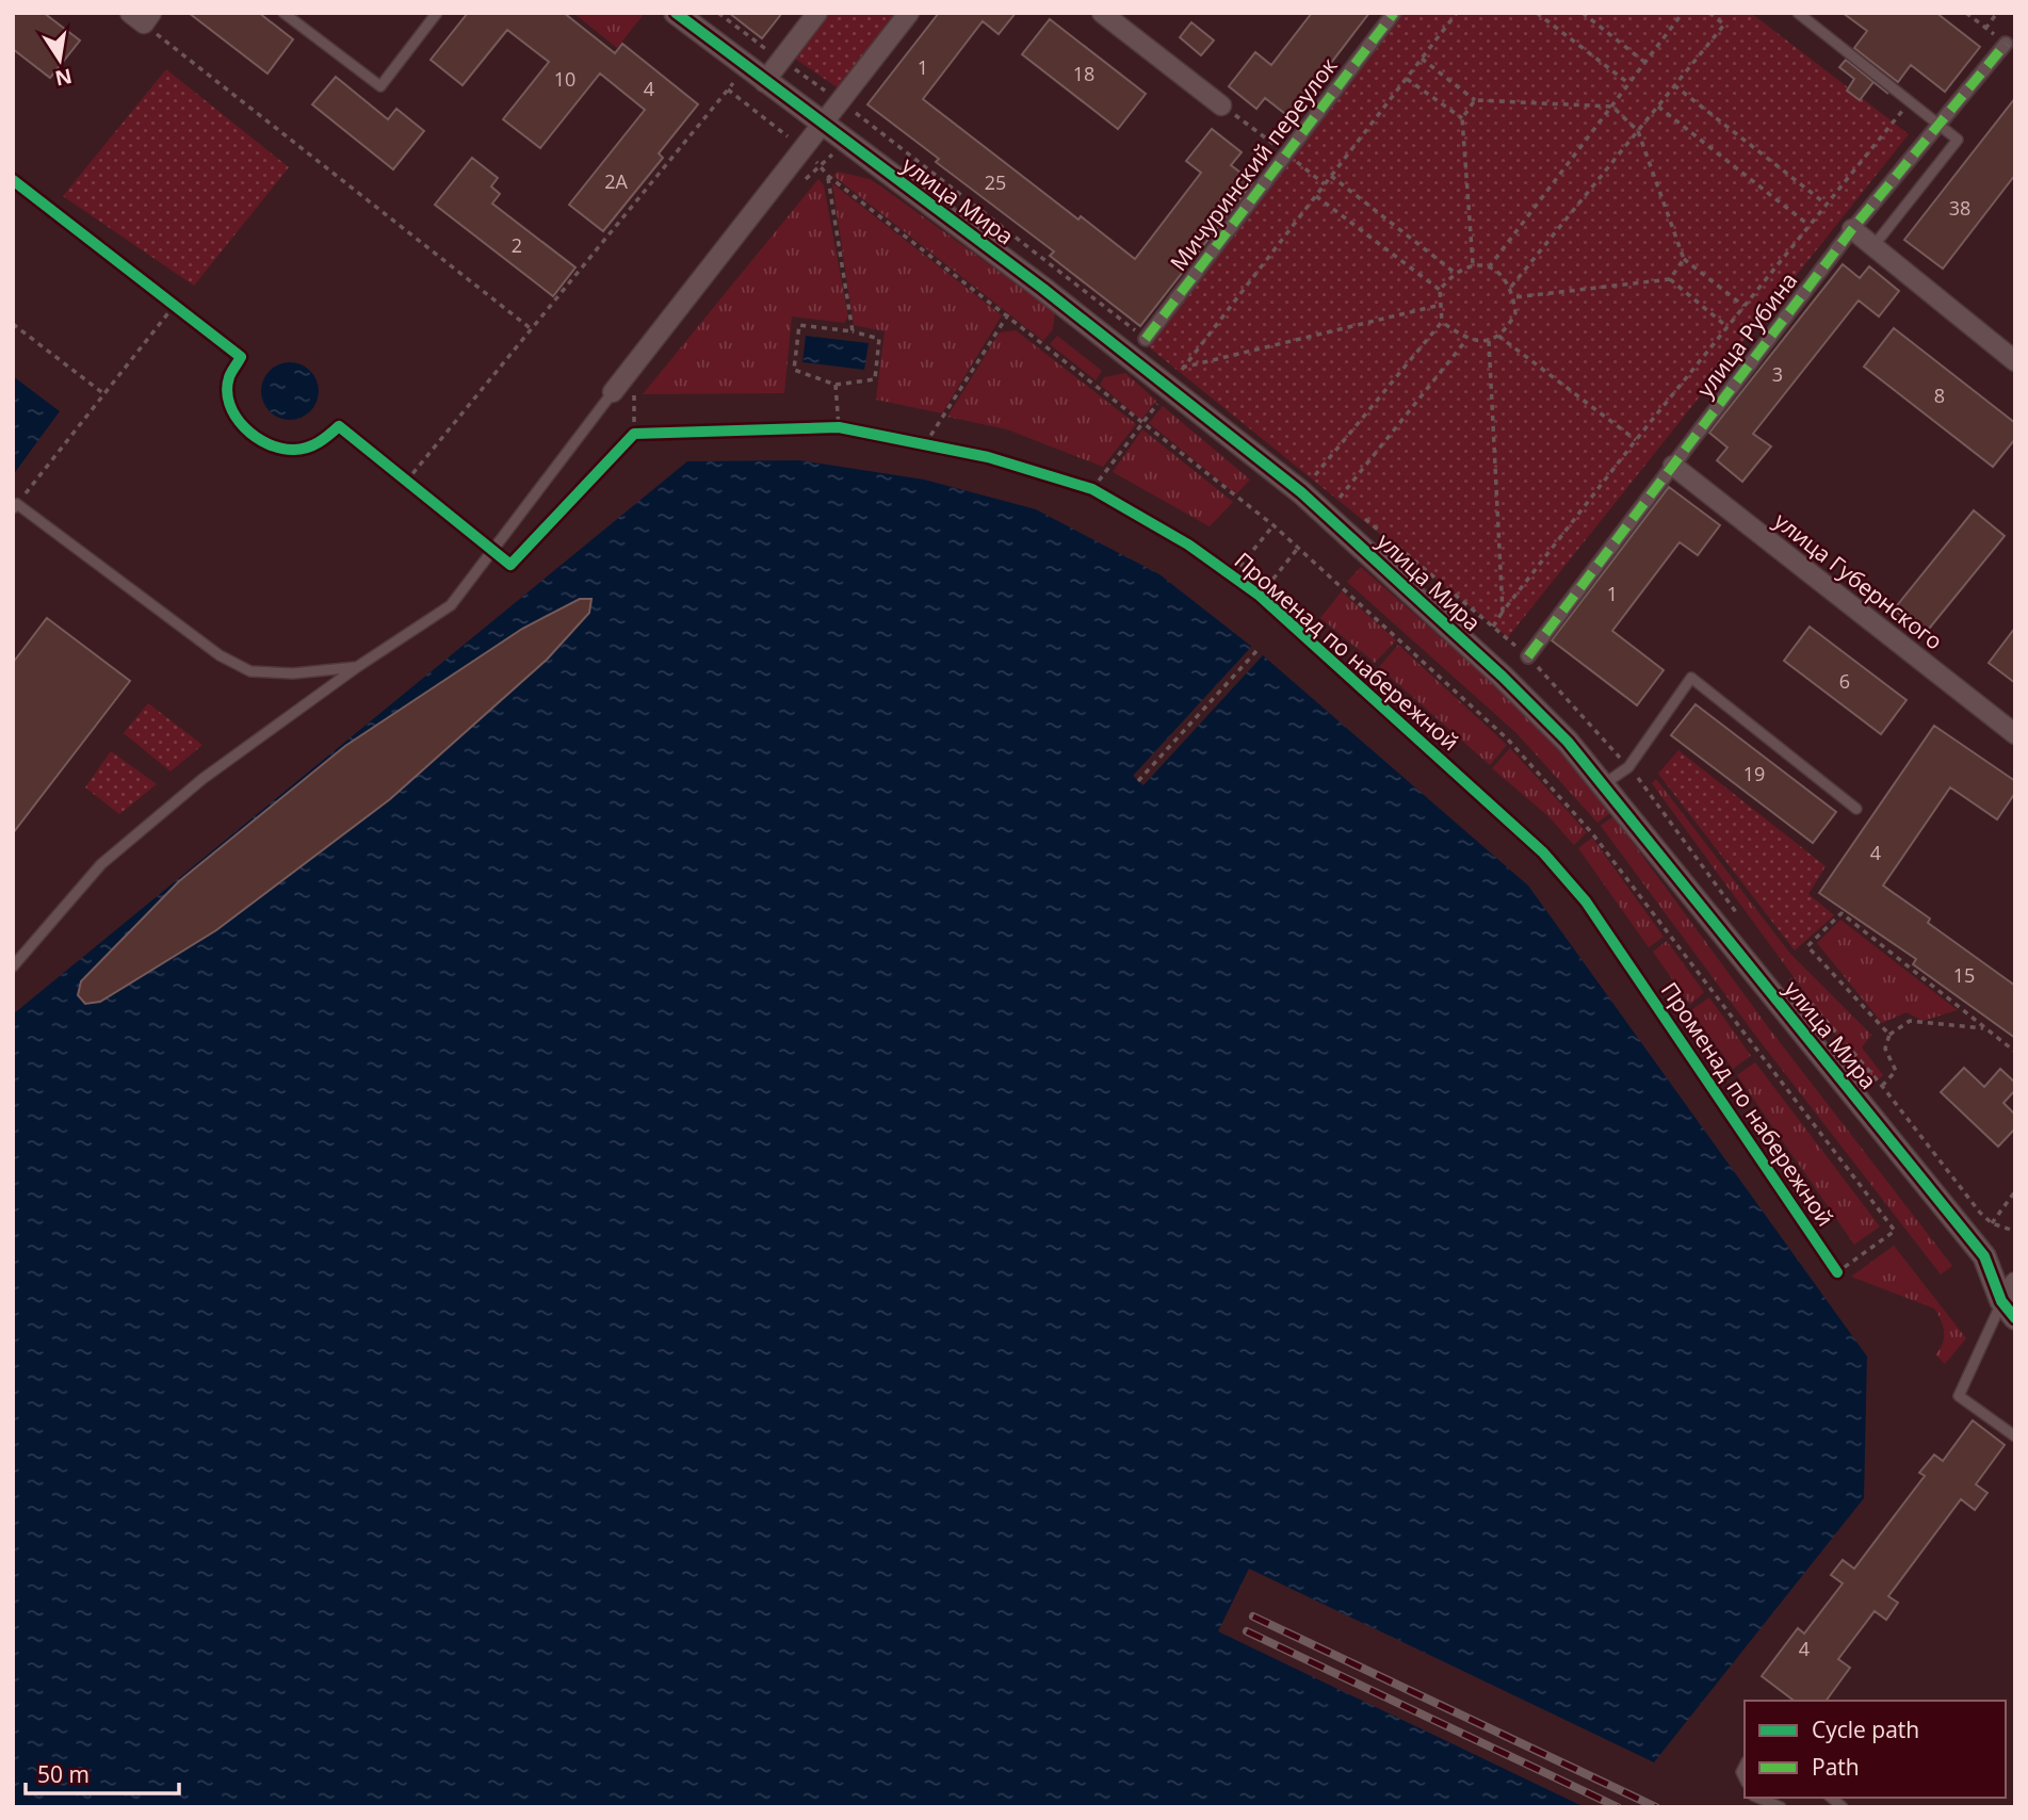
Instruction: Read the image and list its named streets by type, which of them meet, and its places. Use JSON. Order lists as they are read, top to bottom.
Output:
{
  "streets": {
    "street": [
      "Мичуринский переулок",
      "улица Мира",
      "улица Рубина",
      "улица Губернского"
    ],
    "cycle path": ["Променад по набережной"]
  },
  "crossings": [
    ["улица Рубина", "улица Губернского"]
  ],
  "house_numbers": [
    "1",
    "18",
    "10",
    "4",
    "2А",
    "25",
    "38",
    "2",
    "3",
    "8",
    "1",
    "6",
    "19",
    "4",
    "15",
    "4"
  ],
  "legend": ["Cycle path", "Path"],
  "scale_bar": "50 m",
  "north": "bottom"
}
